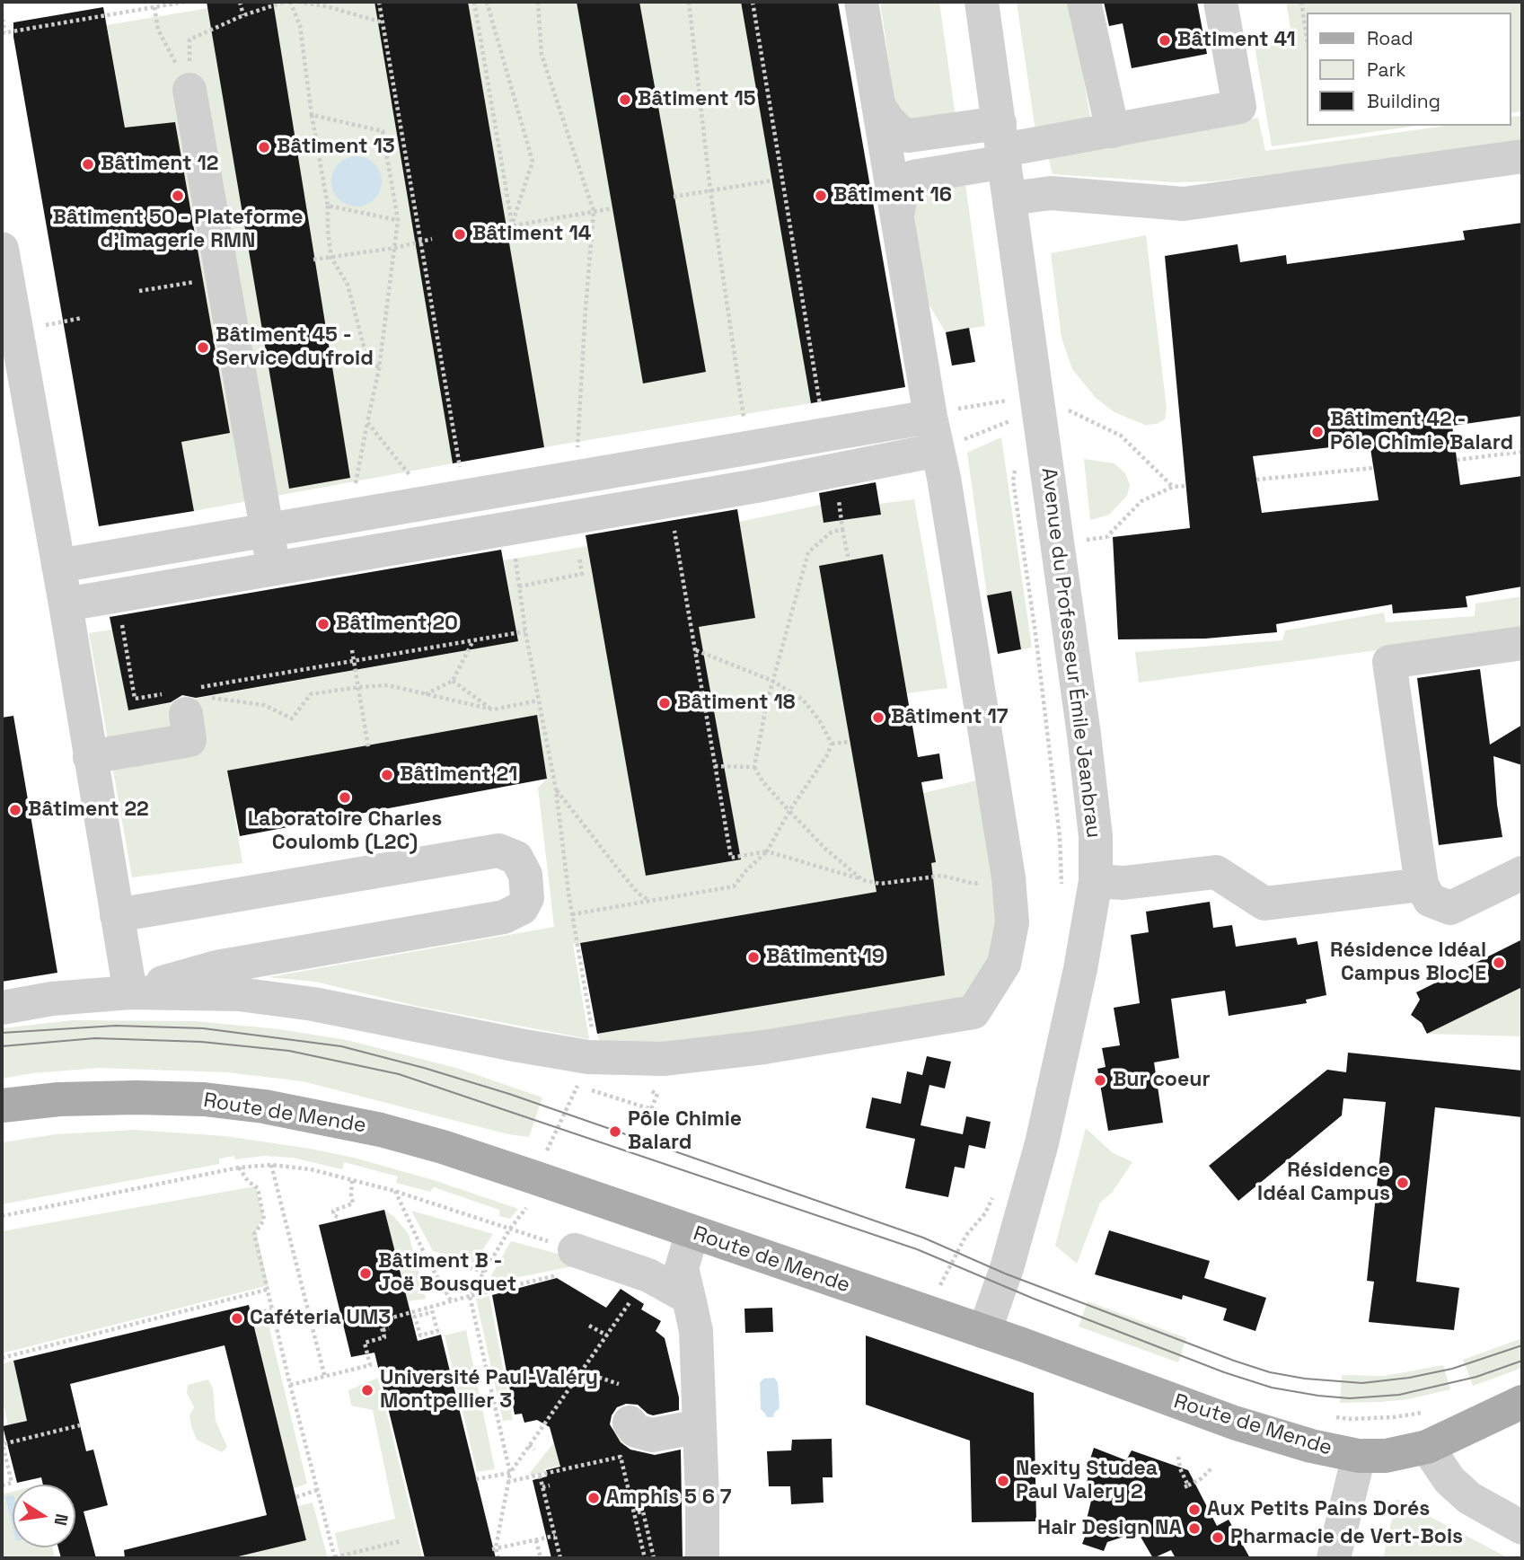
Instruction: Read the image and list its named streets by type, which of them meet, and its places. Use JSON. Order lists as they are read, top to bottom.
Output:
{
  "streets": {
    "main road": ["Route de Mende"],
    "street": ["Avenue du Professeur Émile Jeanbrau"]
  },
  "crossings": [
    ["Avenue du Professeur Émile Jeanbrau", "Route de Mende"]
  ],
  "places": [
    "Bâtiment 41",
    "Bâtiment 15",
    "Bâtiment 13",
    "Bâtiment 12",
    "Bâtiment 50 - Plateforme d'imagerie RMN",
    "Bâtiment 16",
    "Bâtiment 14",
    "Bâtiment 45 - Service du froid",
    "Bâtiment 42 - Pôle Chimie Balard",
    "Bâtiment 20",
    "Bâtiment 18",
    "Bâtiment 17",
    "Bâtiment 21",
    "Laboratoire Charles Coulomb (L2C)",
    "Bâtiment 22",
    "Bâtiment 19",
    "Résidence Idéal Campus Bloc E",
    "Bur coeur",
    "Pôle Chimie Balard",
    "Résidence Idéal Campus",
    "Bâtiment B - Joë Bousquet",
    "Caféteria UM3",
    "Université Paul-Valéry Montpellier 3",
    "Nexity Studea Paul Valery 2",
    "Amphis 5 6 7",
    "Aux Petits Pains Dorés",
    "Hair Design NA",
    "Pharmacie de Vert-Bois"
  ],
  "legend": ["Road", "Park", "Building"],
  "north": "right"
}
